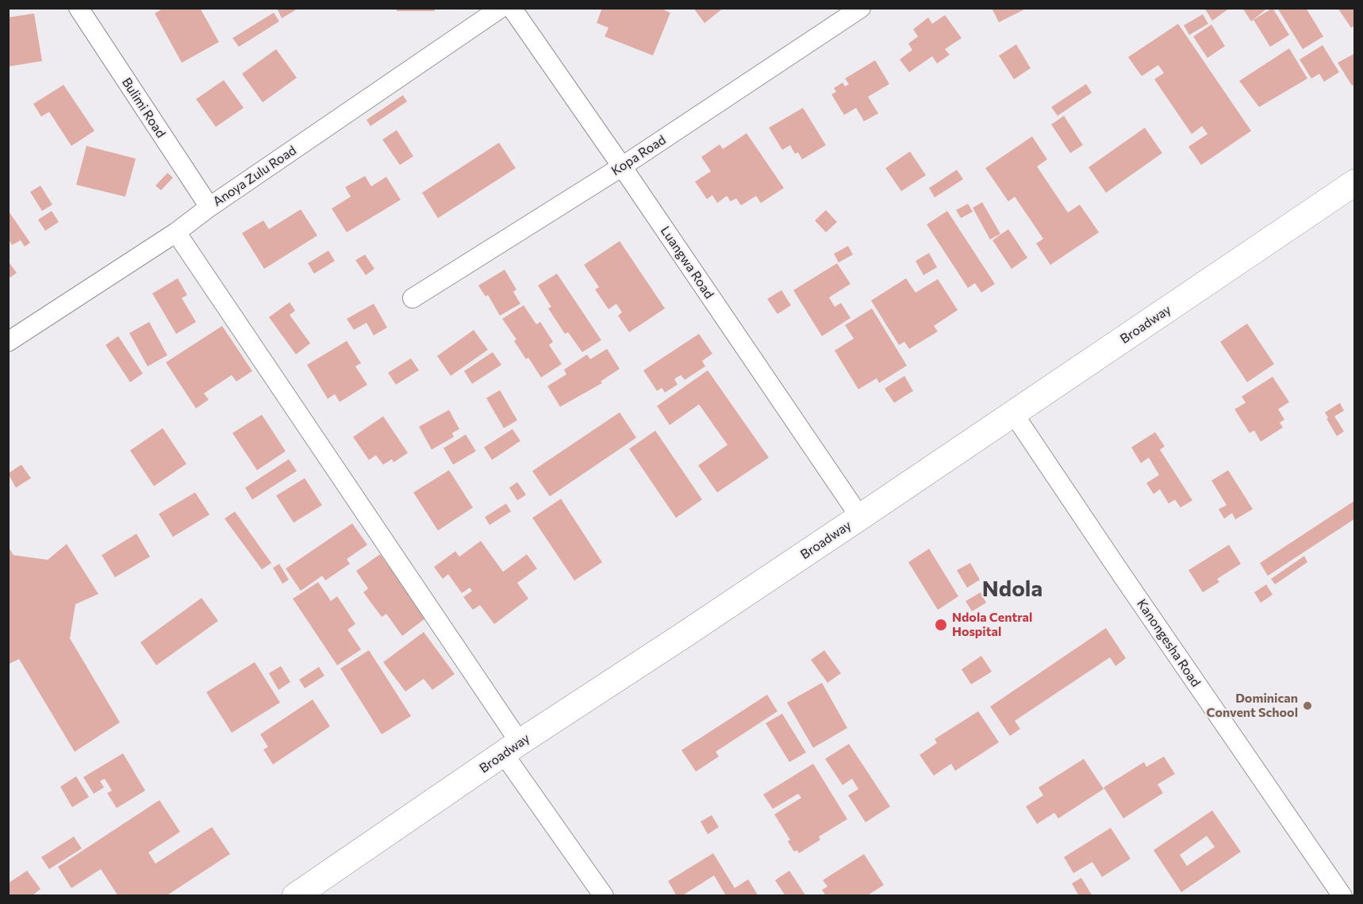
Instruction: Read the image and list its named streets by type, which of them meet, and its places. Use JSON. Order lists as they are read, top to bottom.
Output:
{
  "streets": {
    "main road": ["Broadway"],
    "street": [
      "Bulimi Road",
      "Kopa Road",
      "Anoya Zulu Road",
      "Luangwa Road",
      "Kanongesha Road"
    ]
  },
  "crossings": [
    ["Bulimi Road", "Anoya Zulu Road"],
    ["Kopa Road", "Luangwa Road"],
    ["Luangwa Road", "Broadway"],
    ["Broadway", "Kanongesha Road"]
  ],
  "districts": ["Ndola"],
  "places": ["Ndola Central Hospital", "Dominican Convent School"]
}
